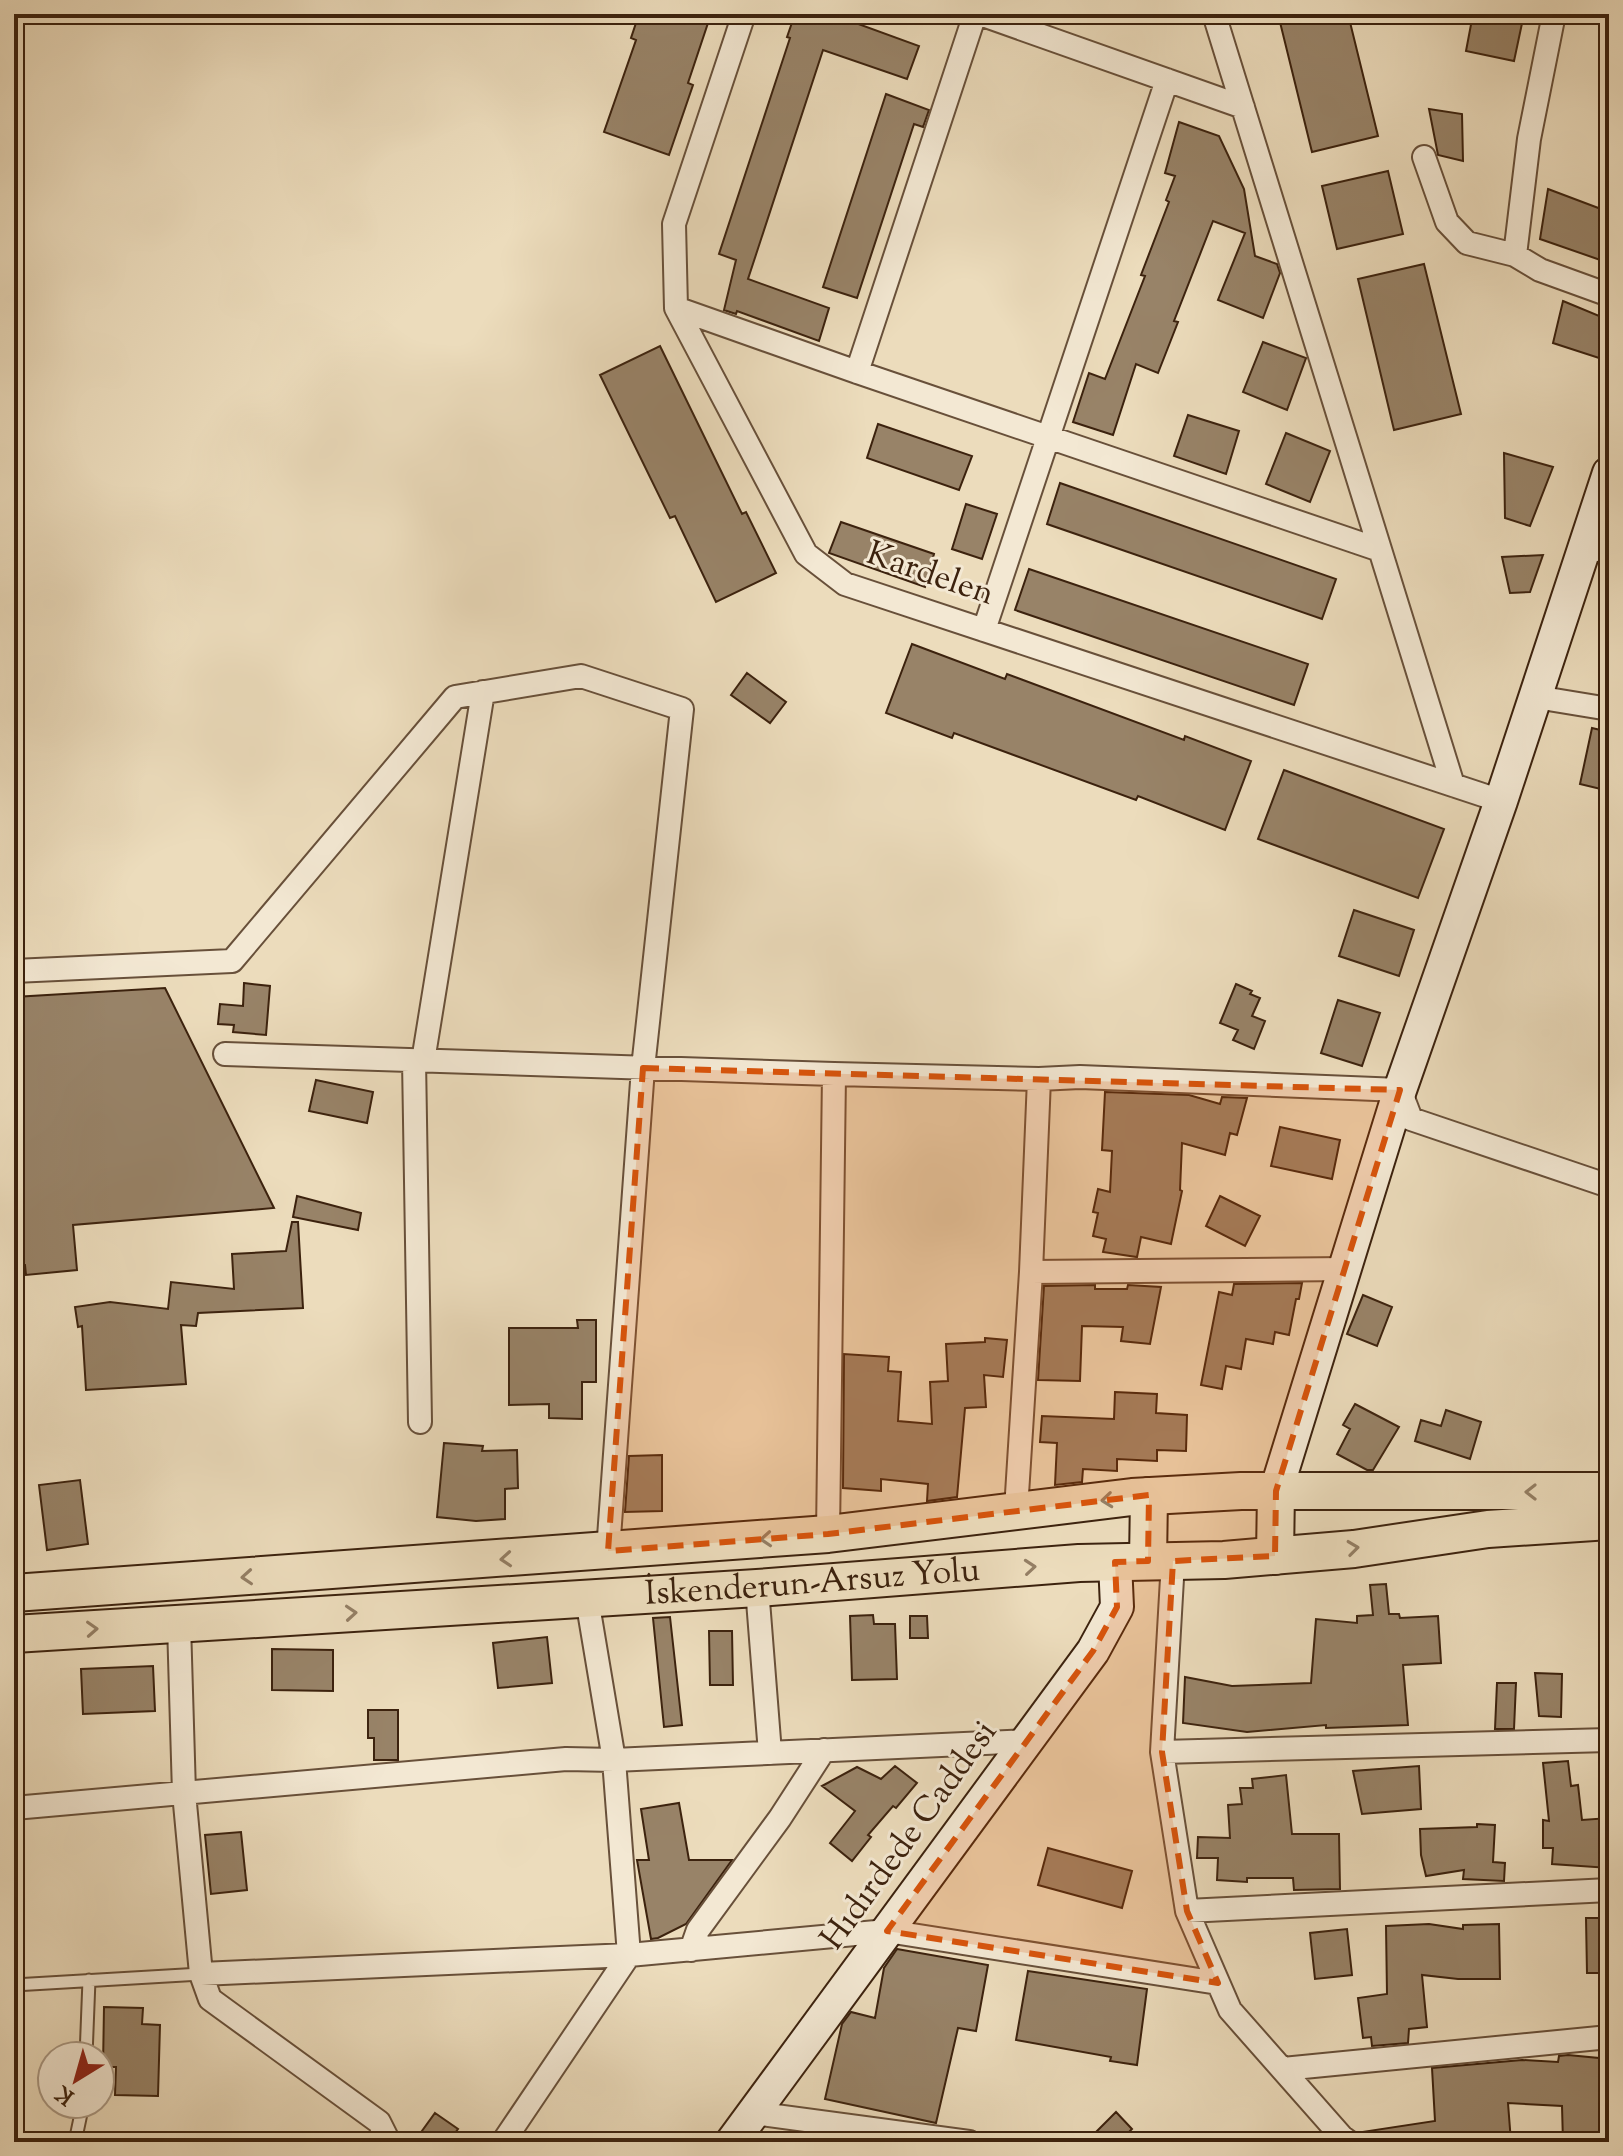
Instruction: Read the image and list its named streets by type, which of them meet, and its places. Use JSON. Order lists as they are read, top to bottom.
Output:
{
  "streets": {
    "main road": ["İskenderun-Arsuz Yolu"],
    "street": ["Kardelen", "Hıdırdede Caddesi"]
  },
  "crossings": [
    ["İskenderun-Arsuz Yolu", "Hıdırdede Caddesi"]
  ],
  "north": "bottom left"
}
